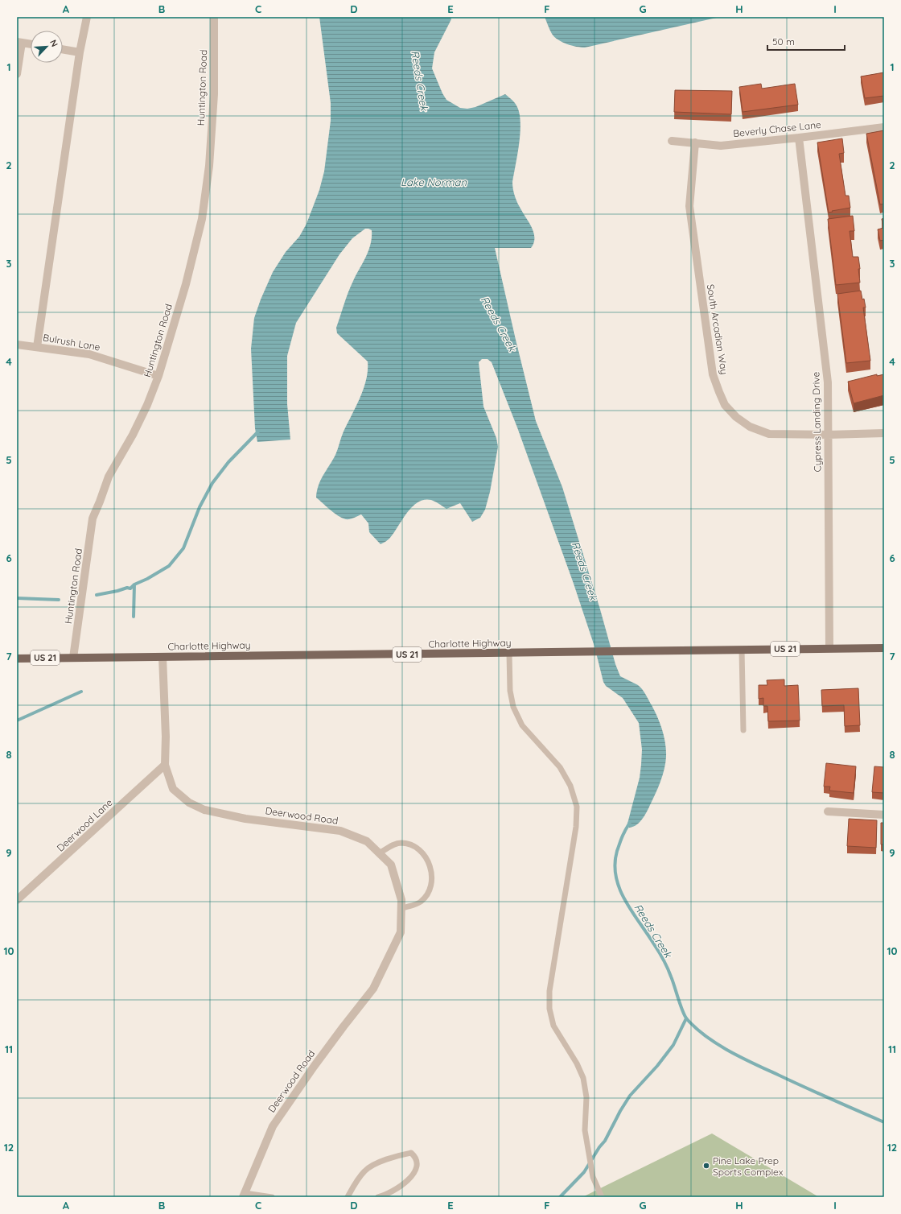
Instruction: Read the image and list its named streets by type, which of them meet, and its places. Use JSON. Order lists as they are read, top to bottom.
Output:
{
  "streets": {
    "main road": ["Charlotte Highway", "US 21"],
    "street": [
      "Huntington Road",
      "Beverly Chase Lane",
      "South Arcadian Way",
      "Bulrush Lane",
      "Cypress Landing Drive",
      "Deerwood Road",
      "Deerwood Lane"
    ]
  },
  "crossings": [
    ["Huntington Road", "Bulrush Lane"],
    ["Huntington Road", "Charlotte Highway"],
    ["Beverly Chase Lane", "South Arcadian Way"],
    ["Beverly Chase Lane", "Cypress Landing Drive"],
    ["South Arcadian Way", "Cypress Landing Drive"],
    ["Cypress Landing Drive", "Charlotte Highway"],
    ["Charlotte Highway", "Deerwood Road"],
    ["Deerwood Road", "Deerwood Lane"]
  ],
  "water": ["Reeds Creek", "Lake Norman"],
  "places": ["Pine Lake Prep Sports Complex"],
  "scale_bar": "50 m",
  "north": "top right",
  "grid": {
    "columns": [
      "A",
      "B",
      "C",
      "D",
      "E",
      "F",
      "G",
      "H",
      "I"
    ],
    "rows": [
      "1",
      "2",
      "3",
      "4",
      "5",
      "6",
      "7",
      "8",
      "9",
      "10",
      "11",
      "12"
    ]
  }
}
